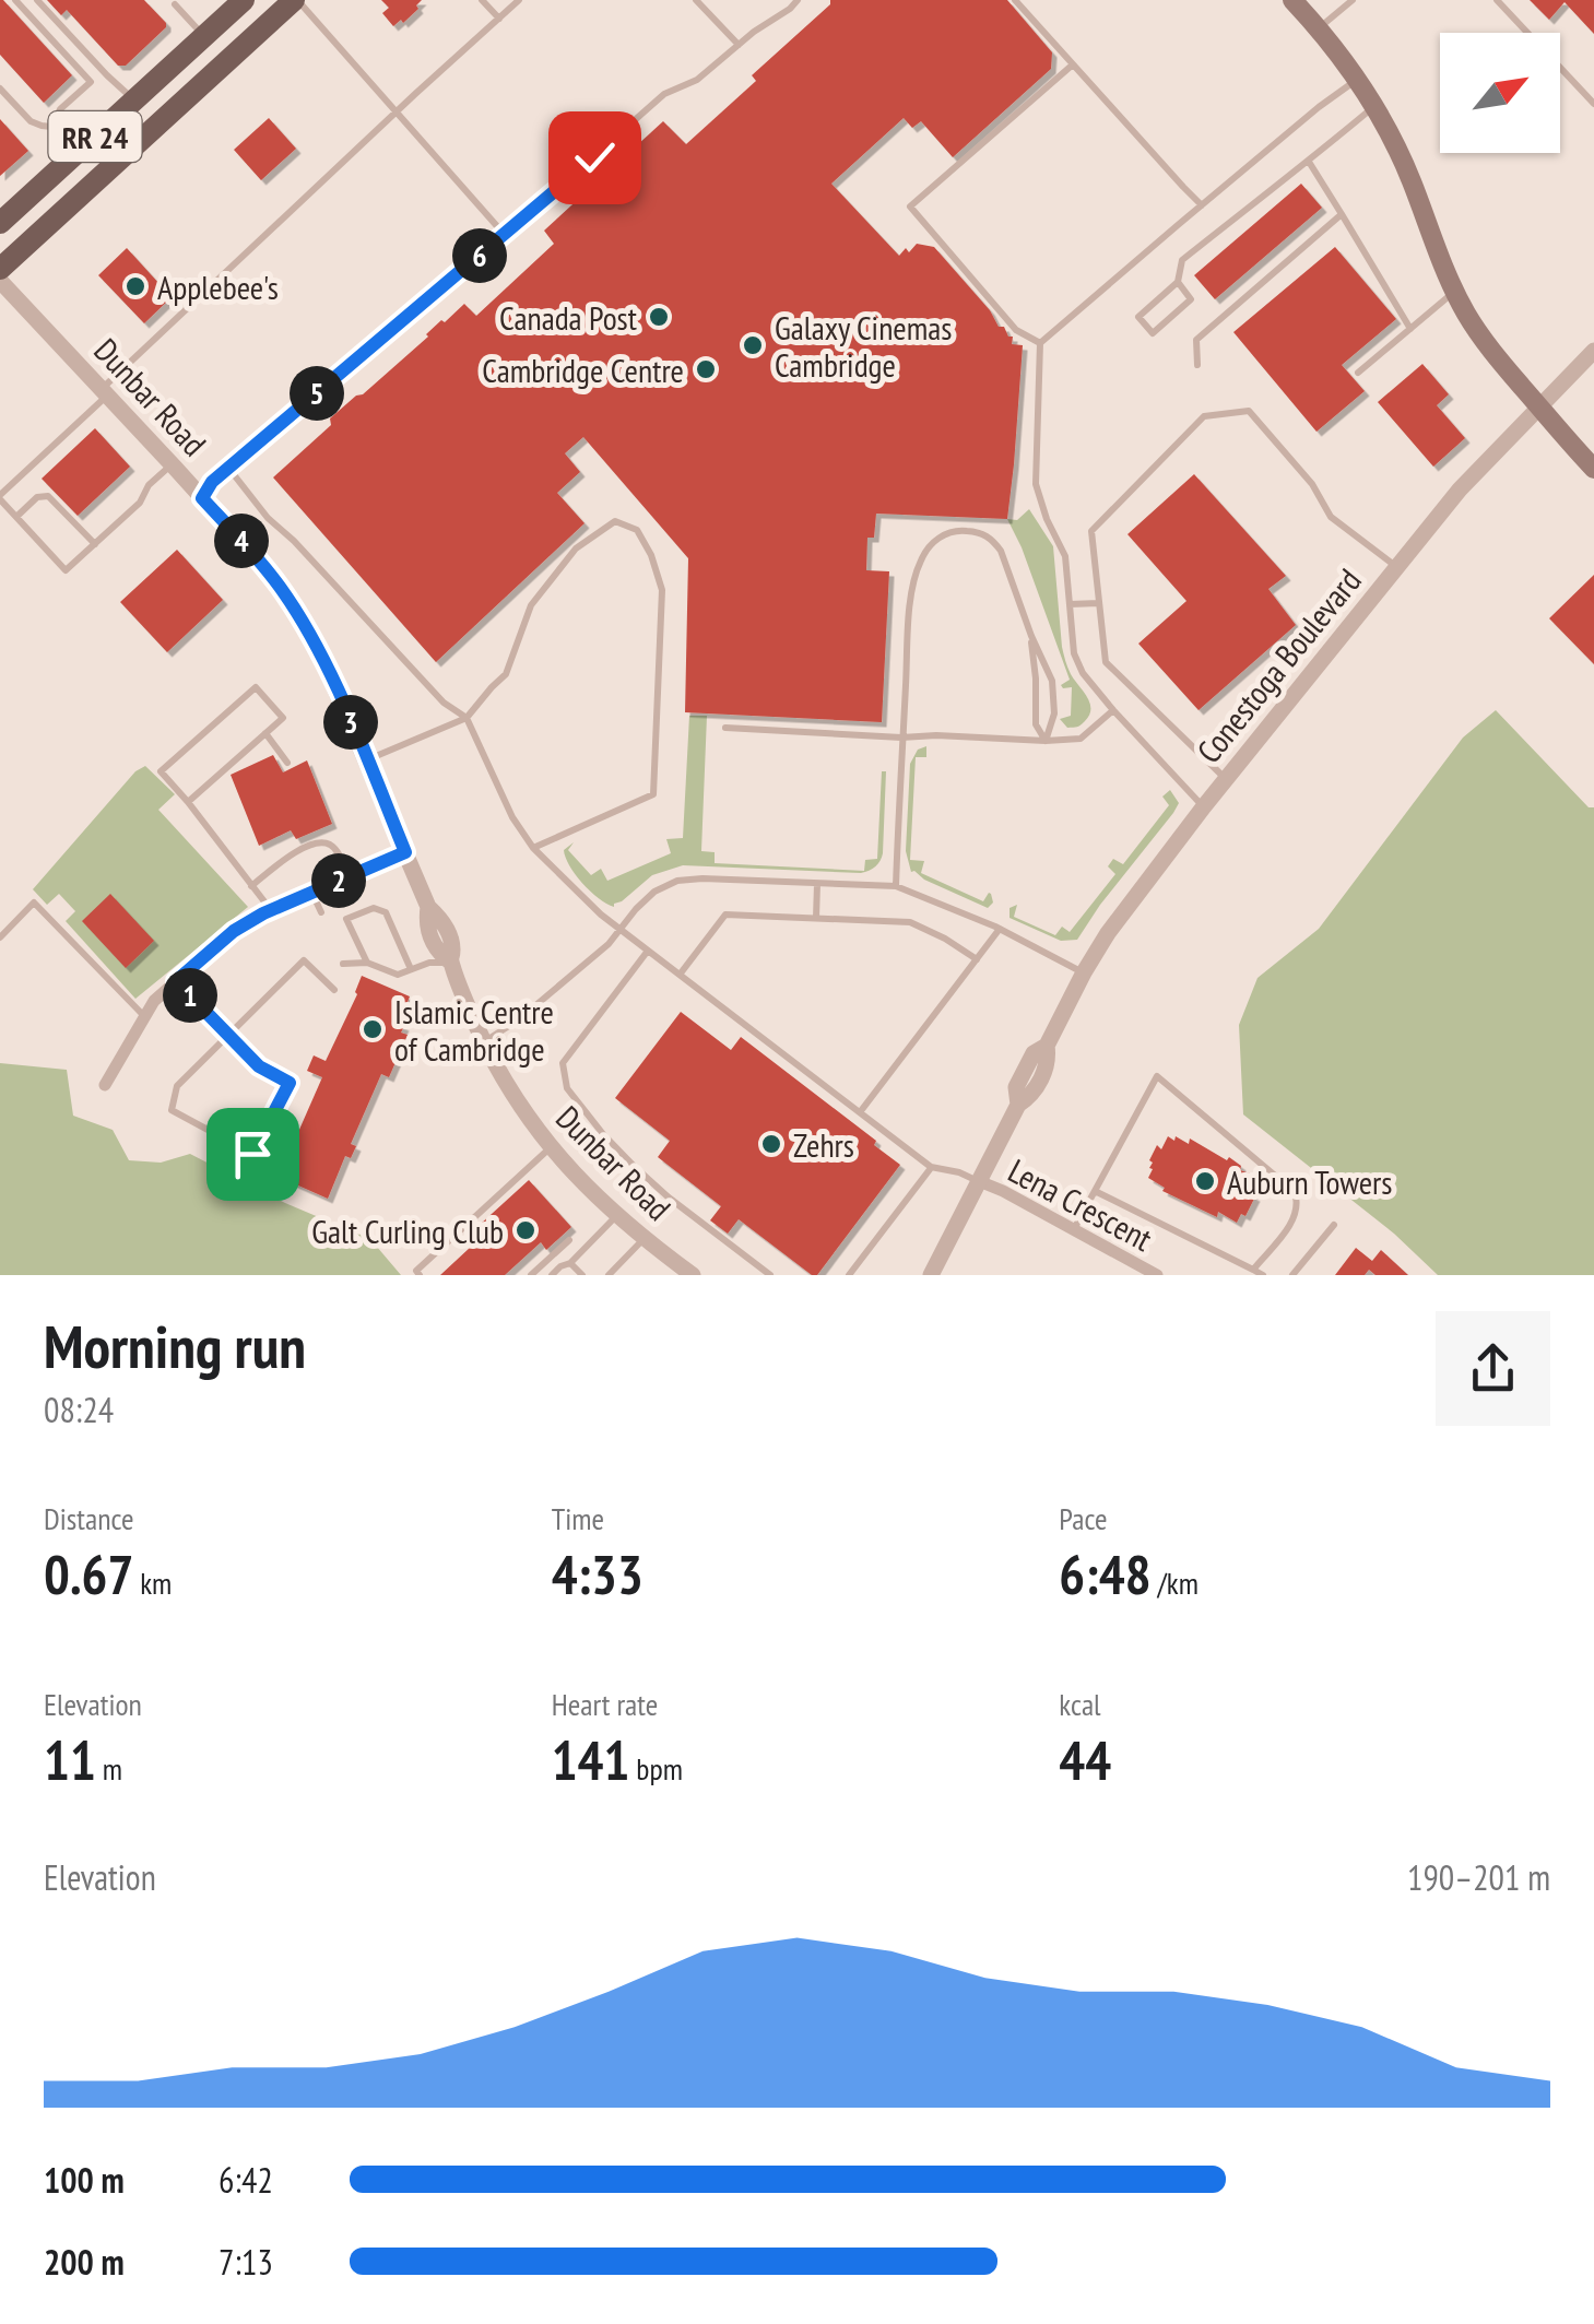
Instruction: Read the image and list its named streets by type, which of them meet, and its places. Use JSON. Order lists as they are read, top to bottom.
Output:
{
  "streets": {
    "main road": ["RR 24"],
    "street": ["Dunbar Road", "Conestoga Boulevard", "Lena Crescent"]
  },
  "crossings": [
    ["Conestoga Boulevard", "Lena Crescent"]
  ],
  "places": [
    "Applebee's",
    "Canada Post",
    "Galaxy Cinemas Cambridge",
    "Cambridge Centre",
    "Islamic Centre of Cambridge",
    "Zehrs",
    "Auburn Towers",
    "Galt Curling Club"
  ],
  "north": "top right",
  "page": {
    "pins": [
      "6",
      "5",
      "4",
      "3",
      "2",
      "1"
    ],
    "heading": ["Morning run", "08:24"],
    "stats": [
      ["Distance", "0.67 km"],
      ["Time", "4:33"],
      ["Pace", "6:48 /km"],
      ["Elevation", "11 m"],
      ["Heart rate", "141 bpm"],
      ["kcal", "44"]
    ],
    "chart": ["Elevation", "190–201 m"],
    "list": [
      {
        "name": "100 m",
        "note": "6:42"
      },
      {
        "name": "200 m",
        "note": "7:13"
      }
    ]
  }
}
